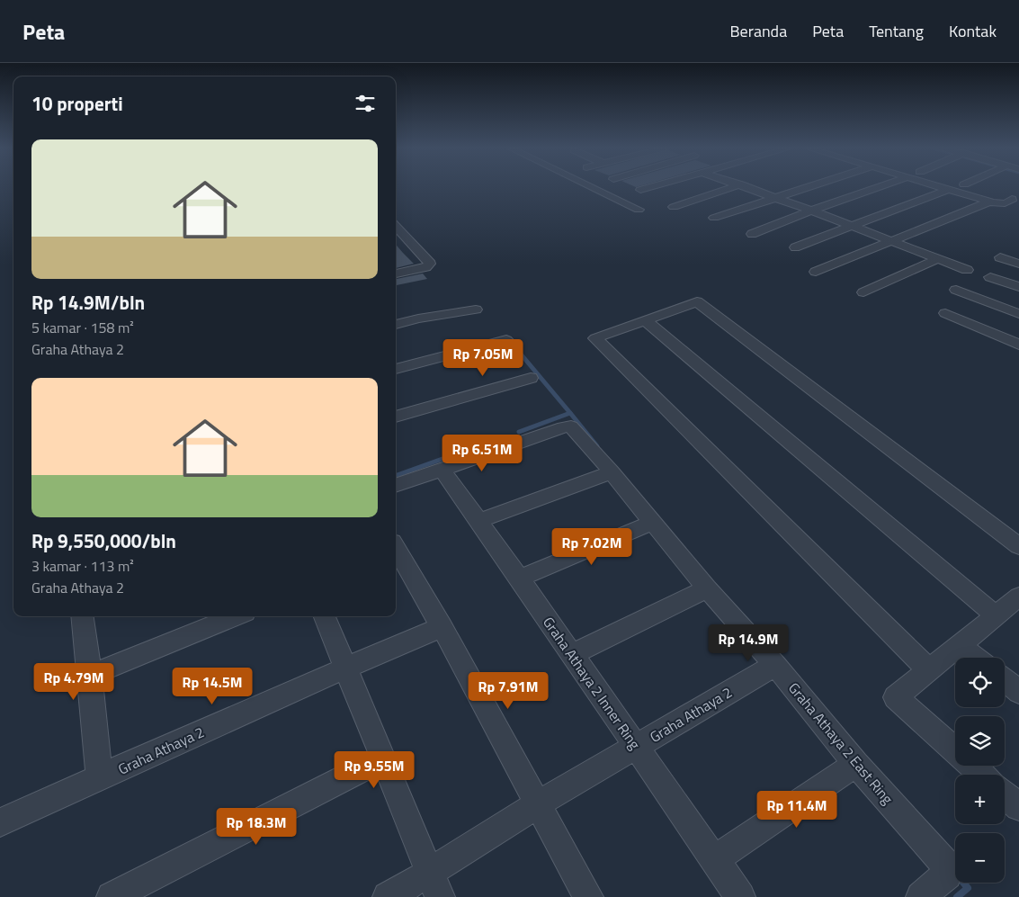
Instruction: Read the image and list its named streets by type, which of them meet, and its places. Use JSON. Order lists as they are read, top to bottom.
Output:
{
  "streets": {
    "street": ["Graha Athaya 2 Inner Ring", "Graha Athaya 2", "Graha Athaya 2 East Ring"]
  },
  "crossings": [
    ["Graha Athaya 2 Inner Ring", "Graha Athaya 2"],
    ["Graha Athaya 2 Inner Ring", "Graha Athaya 2 East Ring"],
    ["Graha Athaya 2", "Graha Athaya 2 East Ring"]
  ],
  "page": {
    "header": "Peta",
    "nav": [
      "Beranda",
      "Peta",
      "Tentang",
      "Kontak"
    ],
    "heading": "10 properti",
    "list": [
      {
        "name": "Rp 14.9M/bln",
        "note": "5 kamar · 158 m² · Graha Athaya 2"
      },
      {
        "name": "Rp 9,550,000/bln",
        "note": "3 kamar · 113 m² · Graha Athaya 2"
      }
    ],
    "price": [
      "Rp 7.05M",
      "Rp 6.51M",
      "Rp 7.02M",
      "Rp 14.9M",
      "Rp 4.79M",
      "Rp 14.5M",
      "Rp 7.91M",
      "Rp 9.55M",
      "Rp 11.4M",
      "Rp 18.3M"
    ],
    "map_buttons": ["+", "−"]
  }
}
